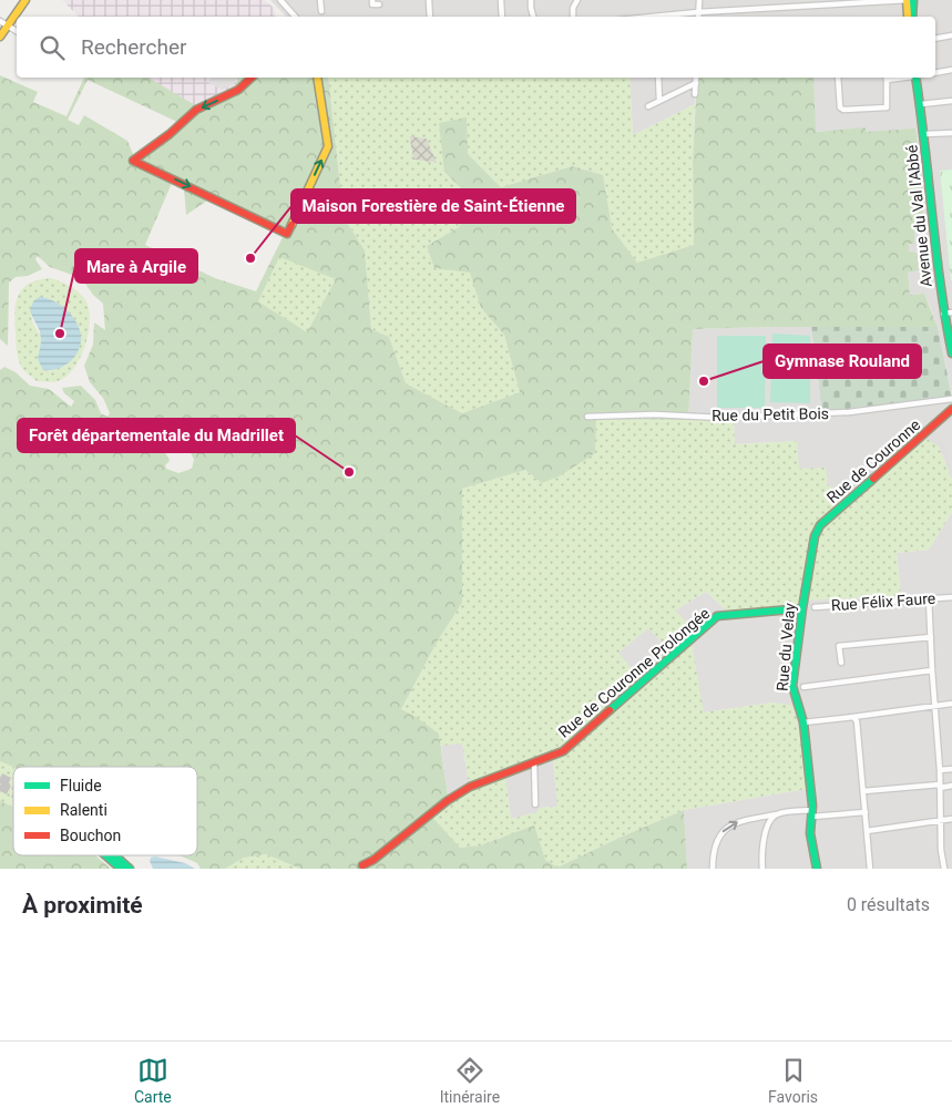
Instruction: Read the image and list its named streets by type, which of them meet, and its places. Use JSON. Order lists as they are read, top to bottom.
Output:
{
  "streets": {
    "main road": [
      "Avenue du Val l'Abbé",
      "Rue de Couronne",
      "Rue du Velay",
      "Rue de Couronne Prolongée"
    ],
    "street": ["Rue du Petit Bois", "Rue Félix Faure"]
  },
  "crossings": [
    ["Rue de Couronne", "Rue du Velay"],
    ["Rue du Velay", "Rue de Couronne Prolongée"]
  ],
  "places": [
    "Maison Forestière de Saint-Étienne",
    "Mare à Argile",
    "Gymnase Rouland",
    "Forêt départementale du Madrillet"
  ],
  "legend": ["Fluide", "Ralenti", "Bouchon"],
  "page": {
    "search": "Rechercher",
    "heading": ["À proximité", "0 résultats"],
    "nav": ["Carte", "Itinéraire", "Favoris"]
  }
}
